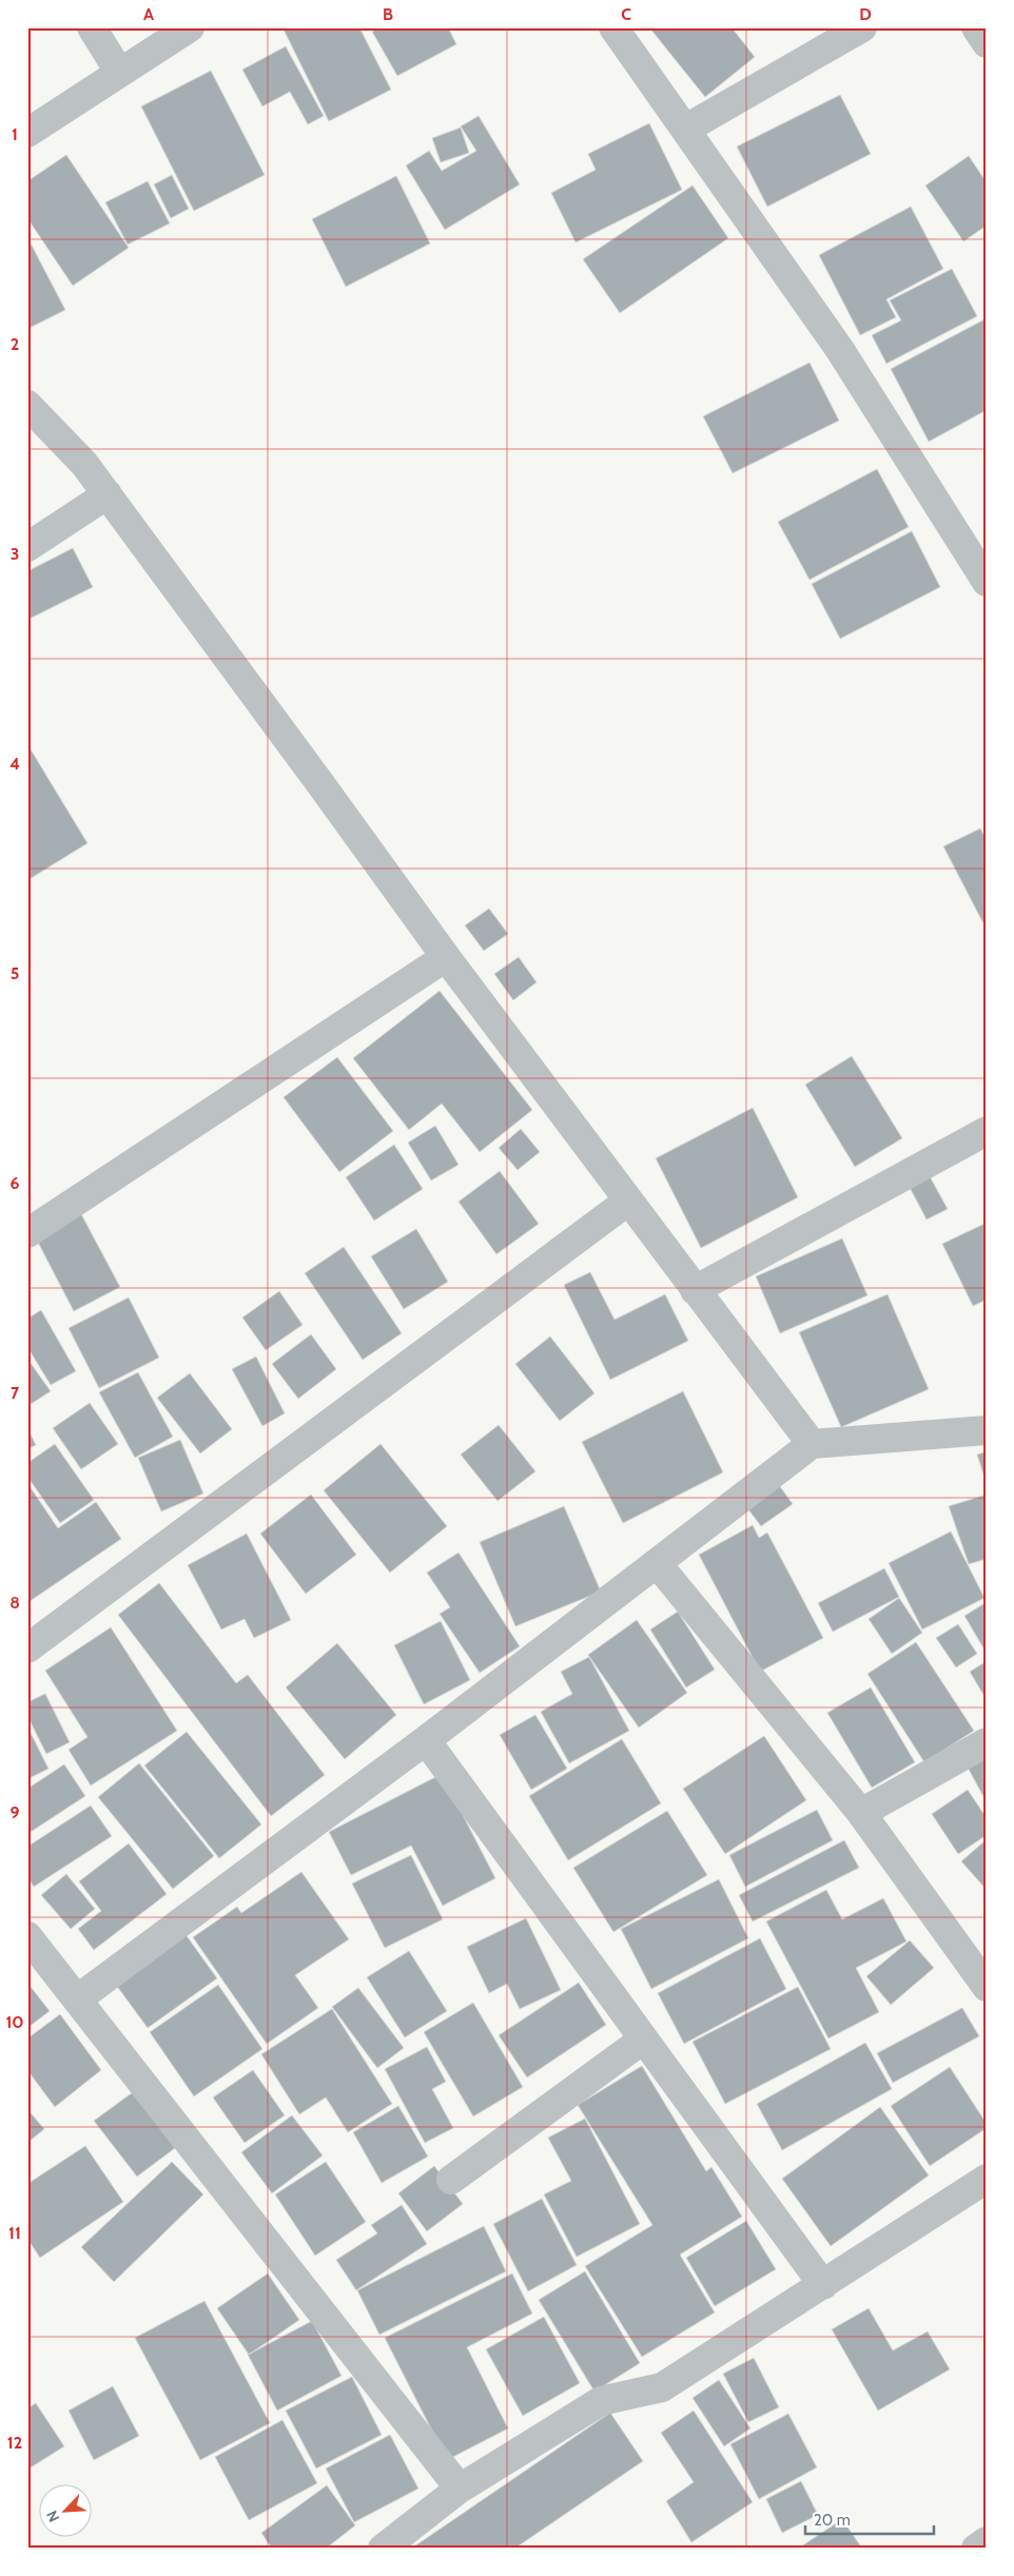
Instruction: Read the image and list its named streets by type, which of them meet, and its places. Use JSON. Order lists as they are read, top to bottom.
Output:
{
  "scale_bar": "20 m",
  "north": "bottom left",
  "grid": {
    "columns": [
      "A",
      "B",
      "C",
      "D"
    ],
    "rows": [
      "1",
      "2",
      "3",
      "4",
      "5",
      "6",
      "7",
      "8",
      "9",
      "10",
      "11",
      "12"
    ]
  }
}
